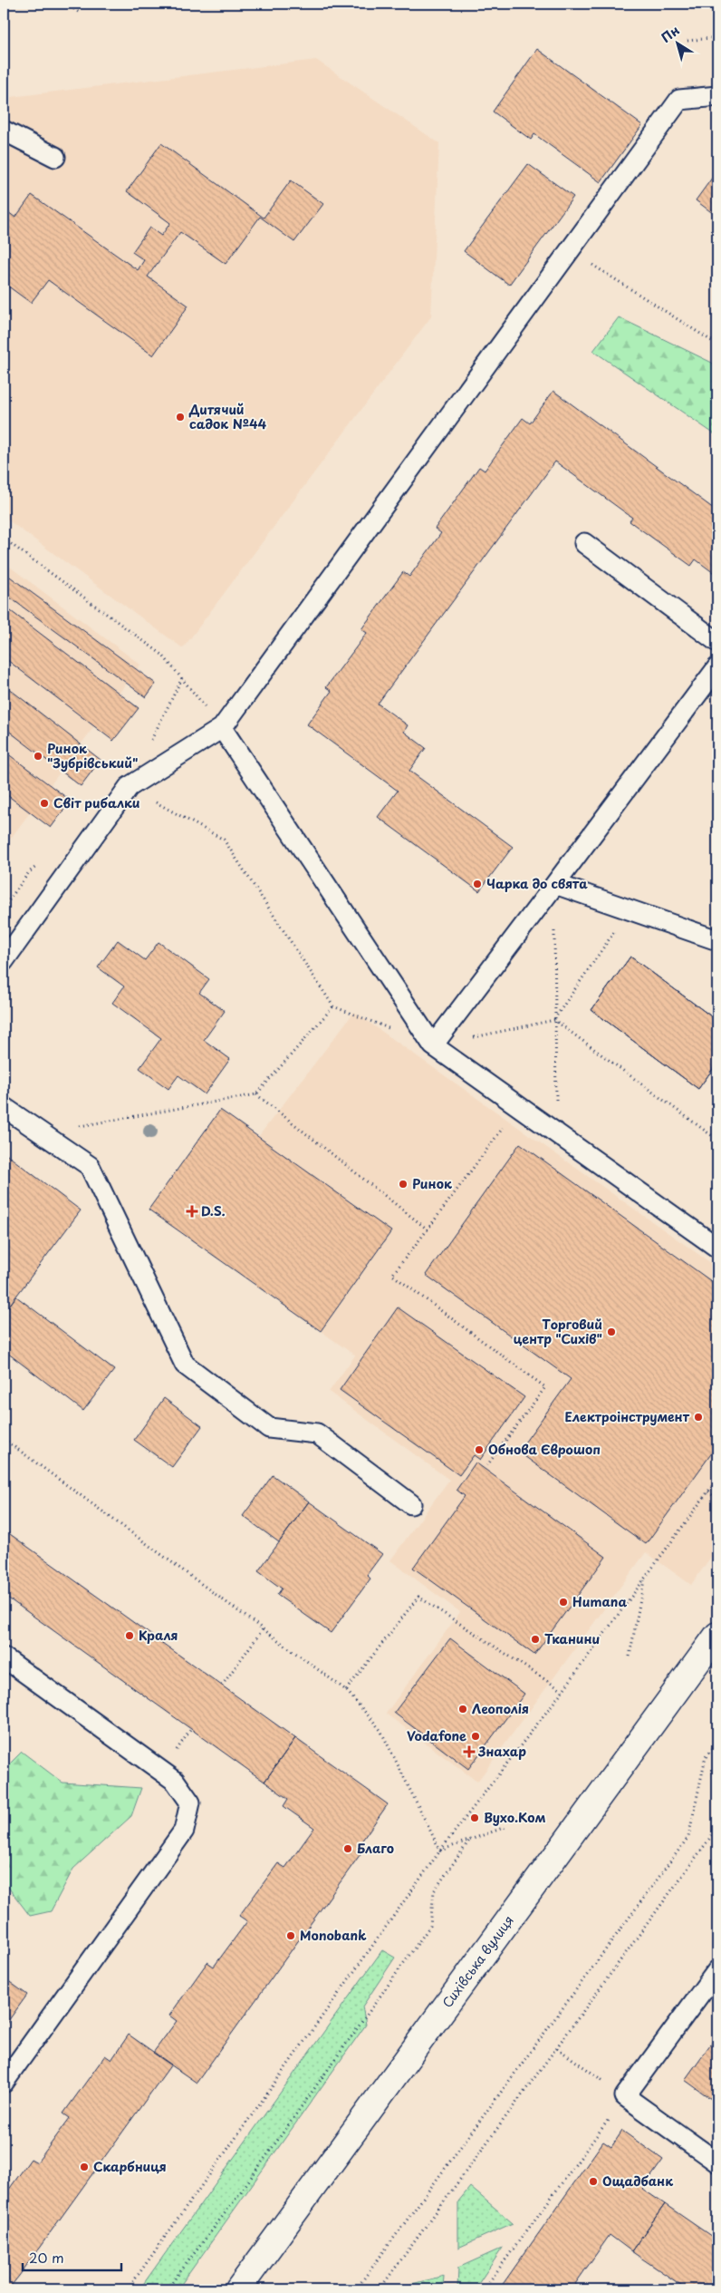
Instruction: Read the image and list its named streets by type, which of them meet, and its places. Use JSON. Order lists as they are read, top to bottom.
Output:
{
  "streets": {
    "main road": ["Сихівська вулиця"]
  },
  "places": {
    "other": [
      "Дитячий садок №44",
      "Ринок \"Зубрівський\"",
      "Світ рибалки",
      "Чарка до свята",
      "Ринок",
      "Tорговий центр \"Сихів\"",
      "Електроінструмент",
      "Обнова Єврошоп",
      "Humana",
      "Краля",
      "Тканини",
      "Леополія",
      "Vodafone",
      "Вухо.Ком",
      "Благо",
      "Monobank",
      "Скарбниця",
      "Ощадбанк"
    ],
    "health": ["D.S.", "Знахар"]
  },
  "scale_bar": "20 m",
  "north": "top left"
}
